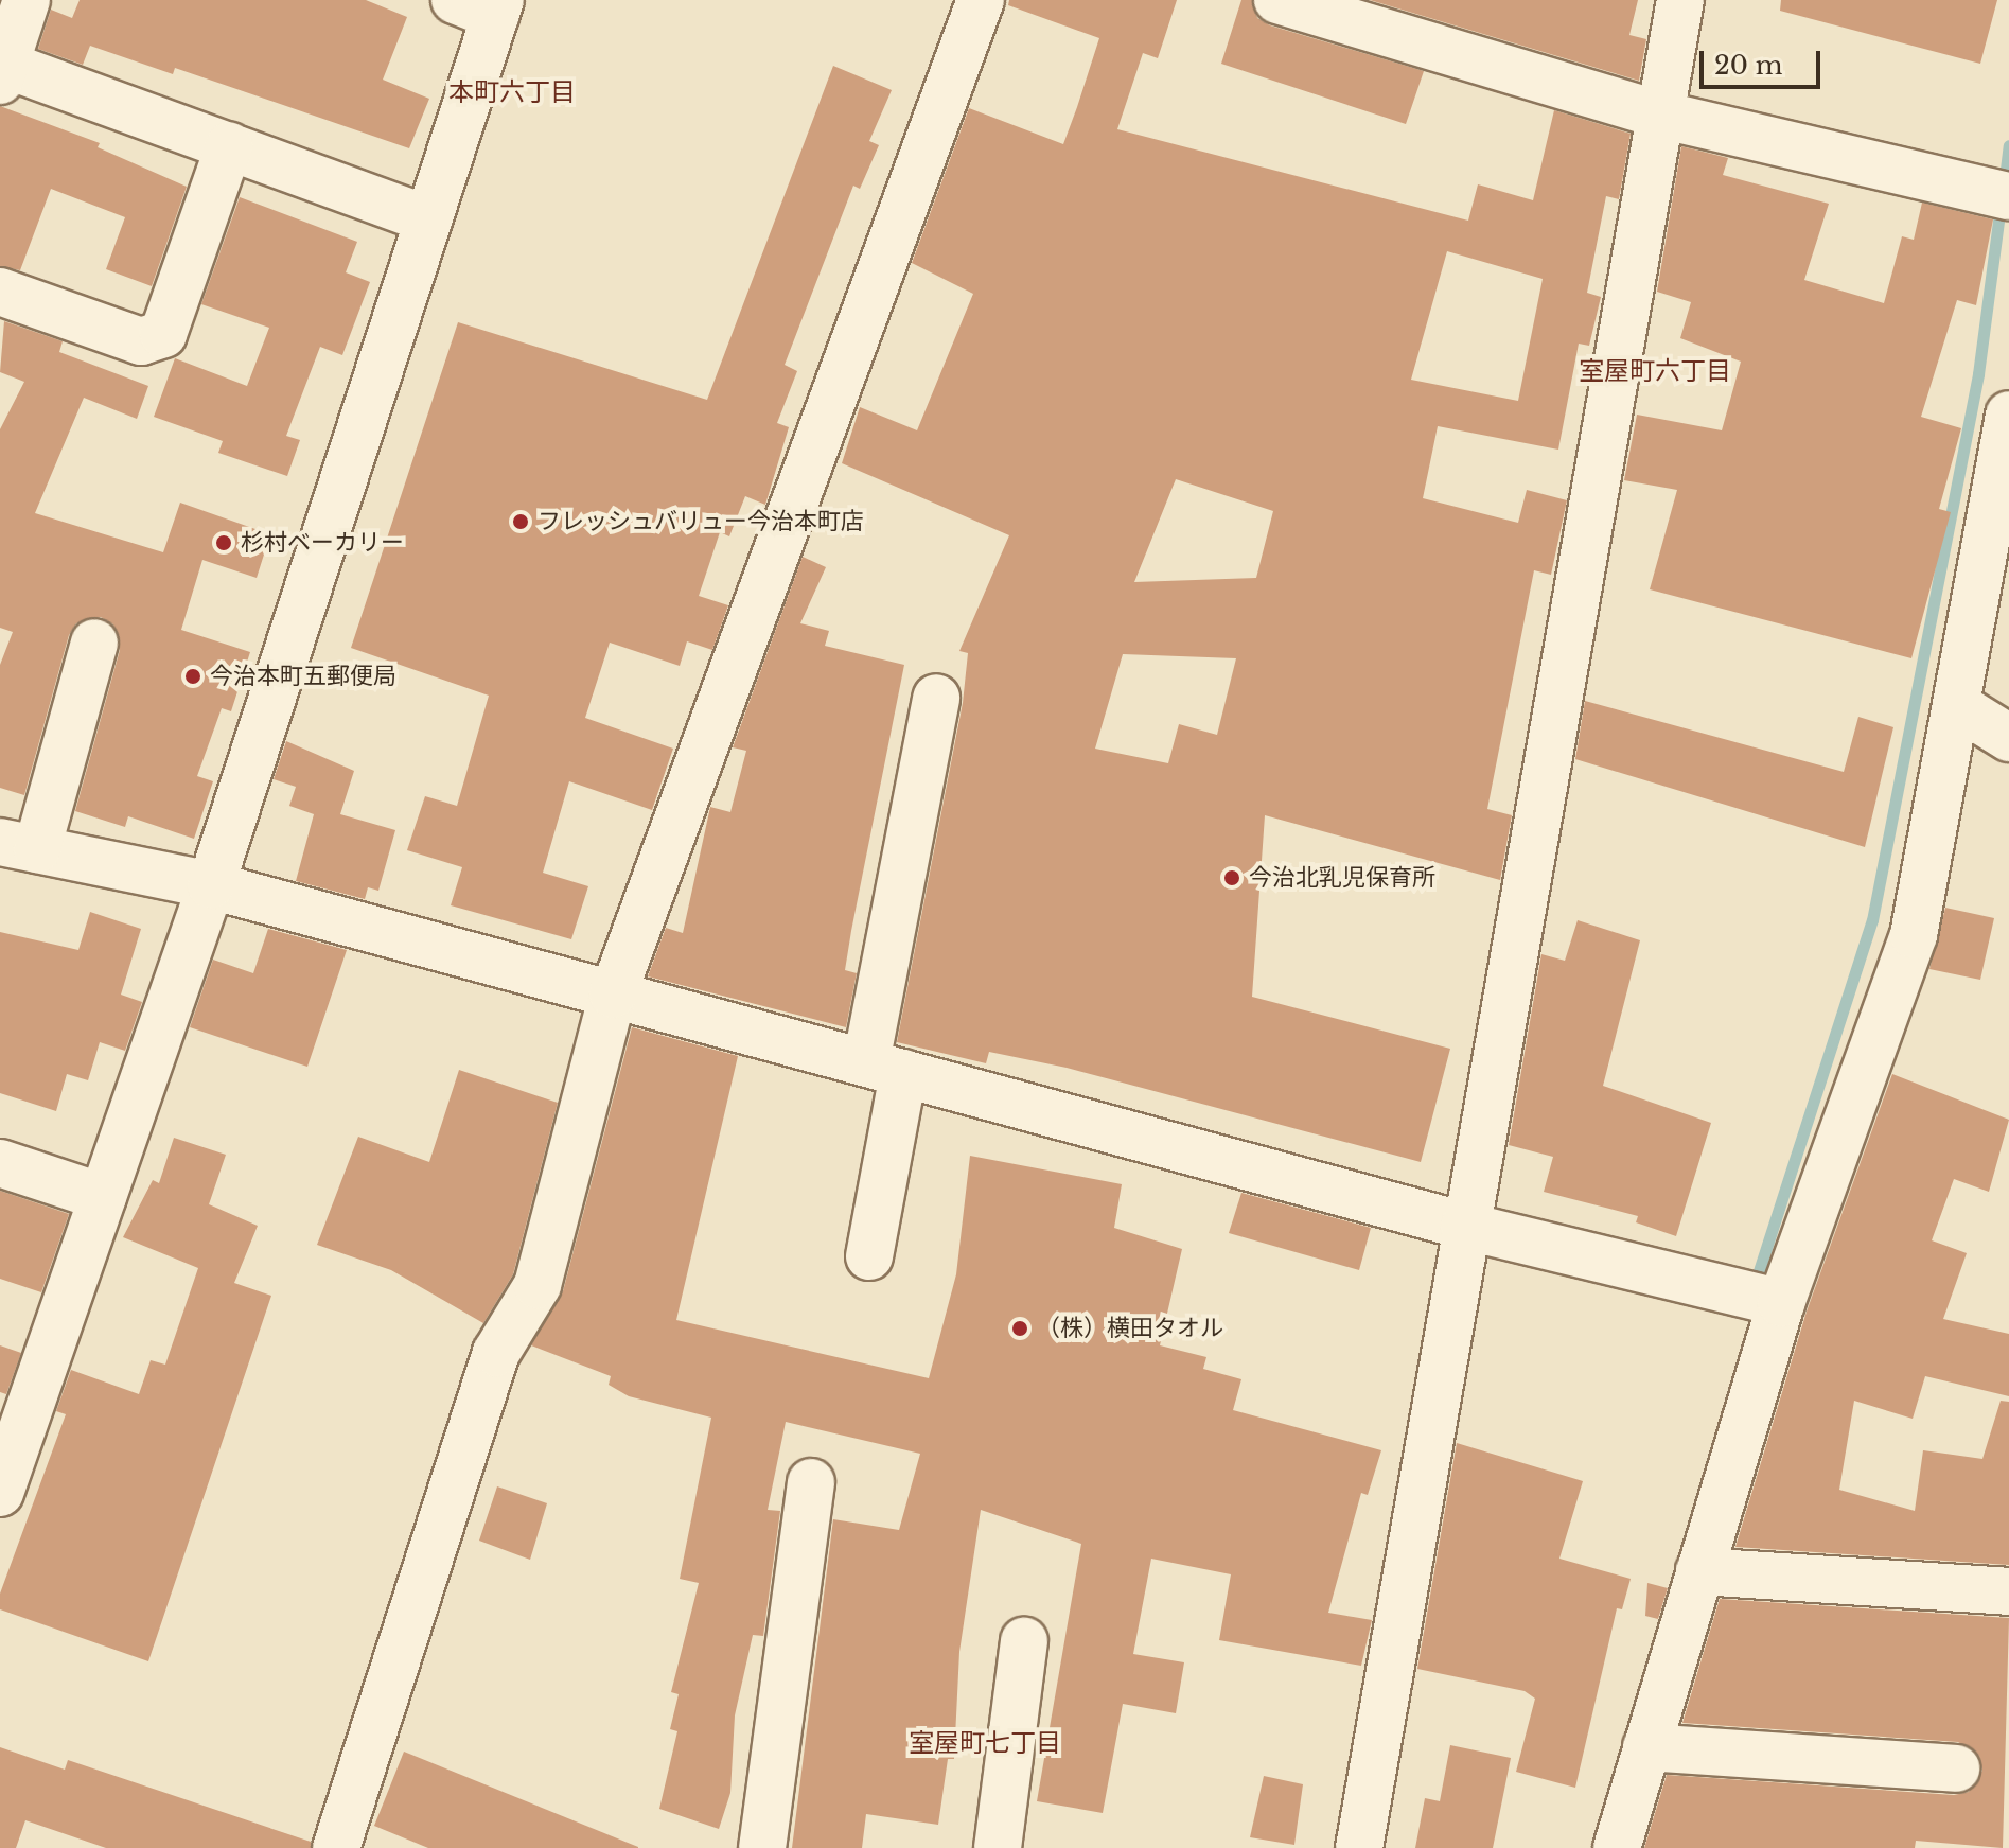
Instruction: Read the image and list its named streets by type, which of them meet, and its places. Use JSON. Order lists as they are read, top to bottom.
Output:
{
  "districts": ["本町六丁目", "室屋町六丁目", "室屋町七丁目"],
  "places": [
    "フレッシュバリュー今治本町店",
    "杉村ベーカリー",
    "今治本町五郵便局",
    "今治北乳児保育所",
    "（株）横田タオル"
  ],
  "scale_bar": "20 m"
}
